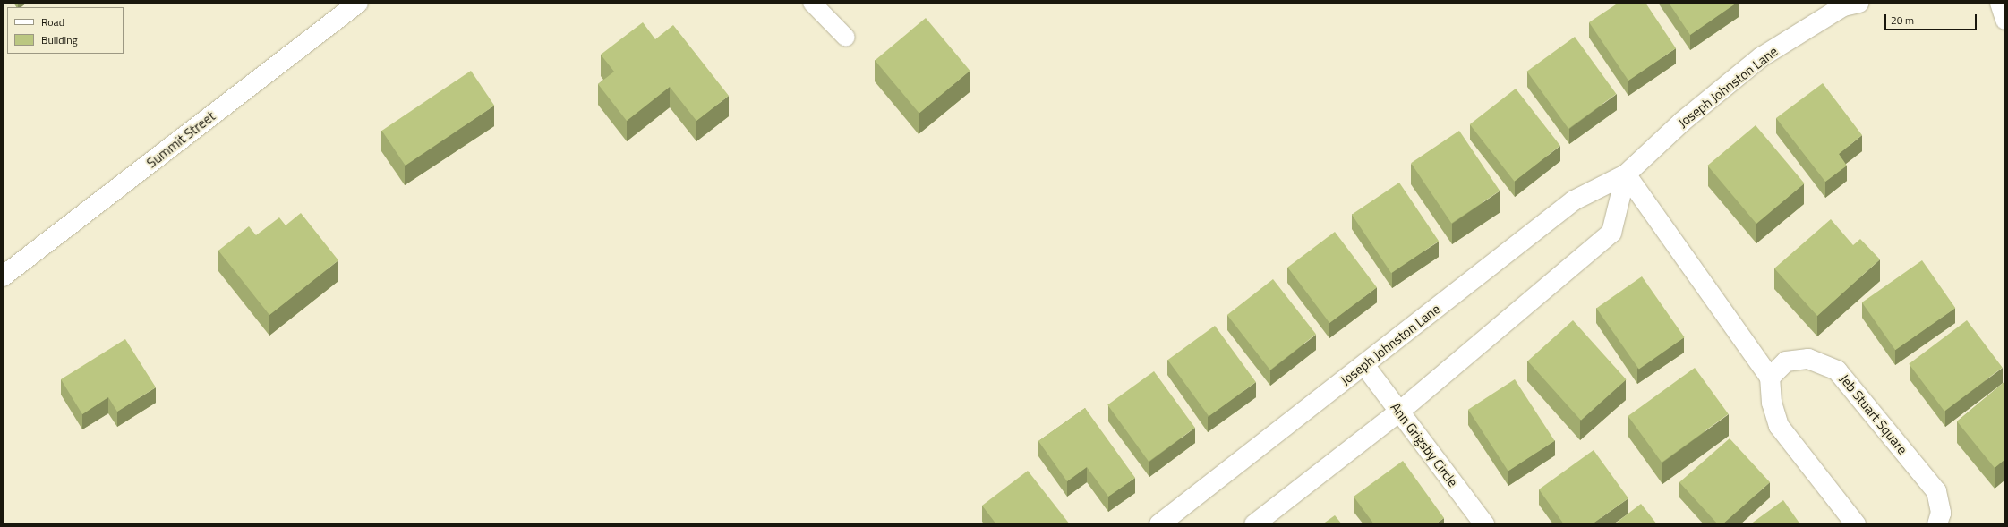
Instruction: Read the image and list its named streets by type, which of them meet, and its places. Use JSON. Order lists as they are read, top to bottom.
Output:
{
  "streets": {
    "street": [
      "Joseph Johnston Lane",
      "Summit Street",
      "Jeb Stuart Square",
      "Ann Grigsby Circle"
    ]
  },
  "crossings": [
    ["Joseph Johnston Lane", "Ann Grigsby Circle"]
  ],
  "legend": ["Road", "Building"],
  "scale_bar": "20 m"
}
